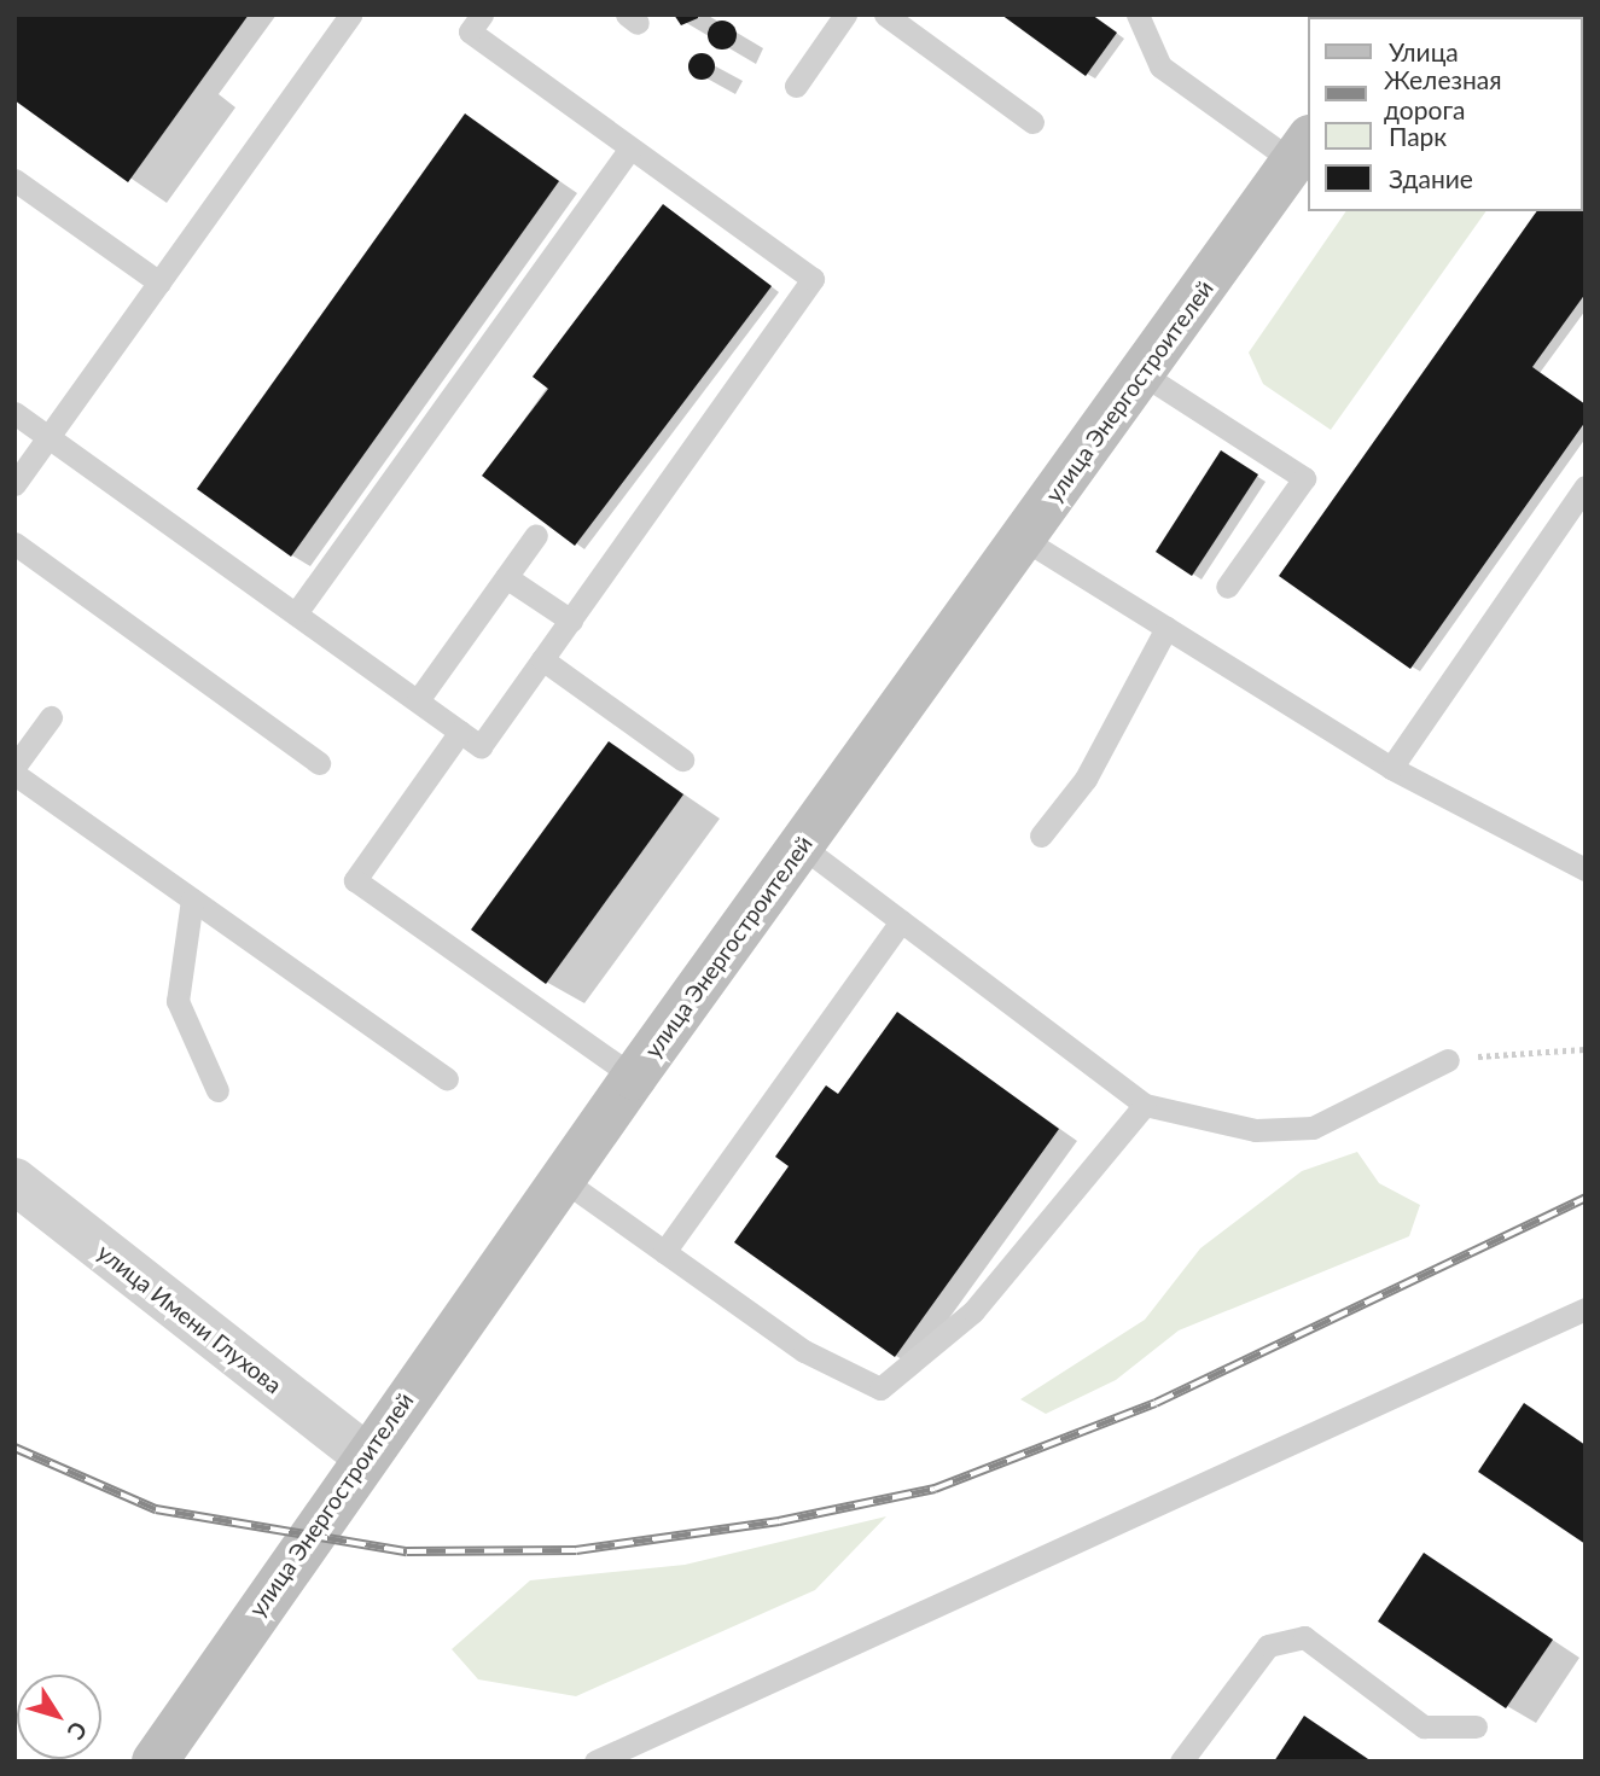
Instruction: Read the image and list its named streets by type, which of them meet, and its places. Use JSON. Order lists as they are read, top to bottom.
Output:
{
  "streets": {
    "main road": ["улица Энергостроителей"],
    "street": ["улица Имени Глухова"]
  },
  "crossings": [
    ["улица Энергостроителей", "улица Имени Глухова"]
  ],
  "legend": [
    "Улица",
    "Железная дорога",
    "Парк",
    "Здание"
  ],
  "north": "bottom right"
}
